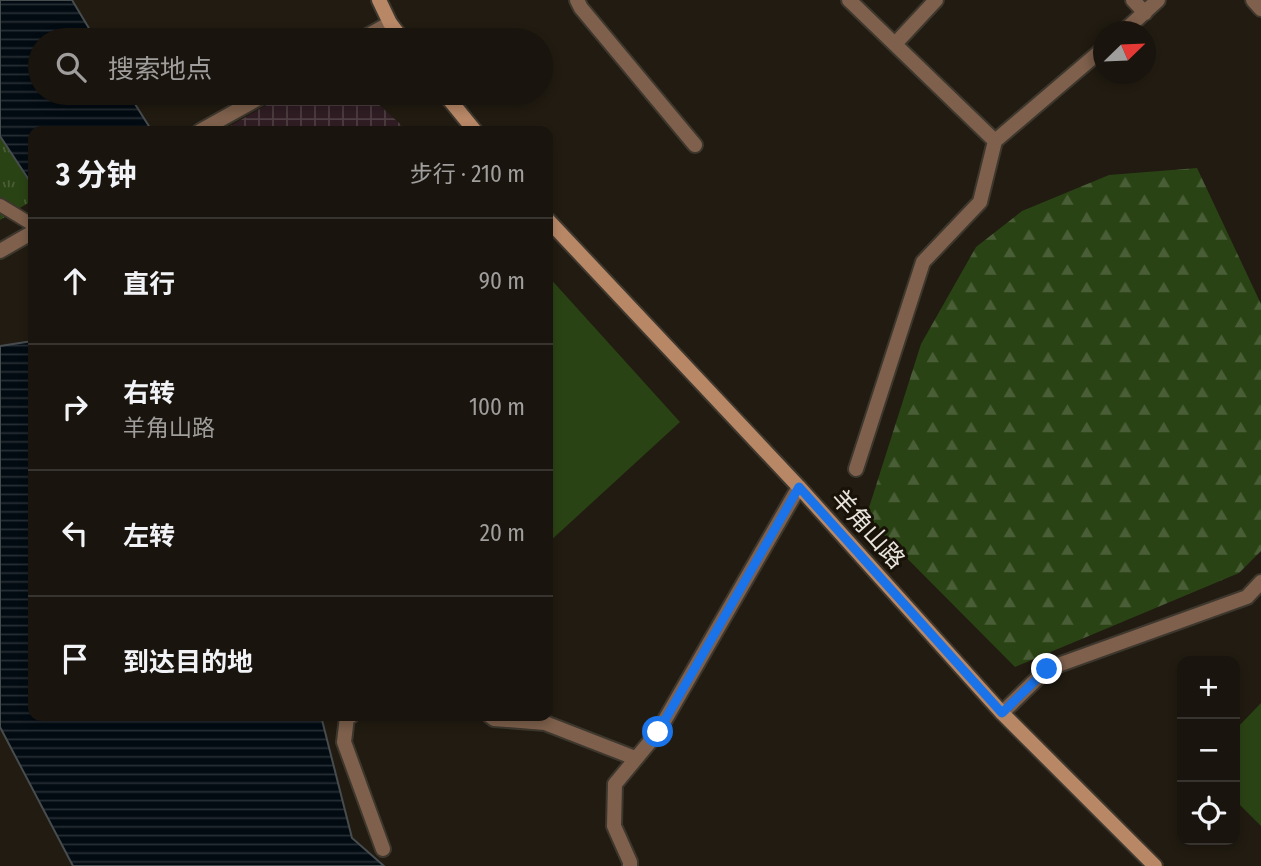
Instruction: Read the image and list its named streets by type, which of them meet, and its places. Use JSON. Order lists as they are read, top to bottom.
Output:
{
  "streets": {
    "street": ["羊角山路"]
  },
  "north": "top right",
  "page": {
    "search": "搜索地点",
    "heading": ["3 分钟", "步行 · 210 m"],
    "list": [
      ["直行", "90 m"],
      ["右转", "羊角山路", "100 m"],
      ["左转", "20 m"],
      "到达目的地"
    ],
    "map_buttons": ["+", "−"]
  }
}
